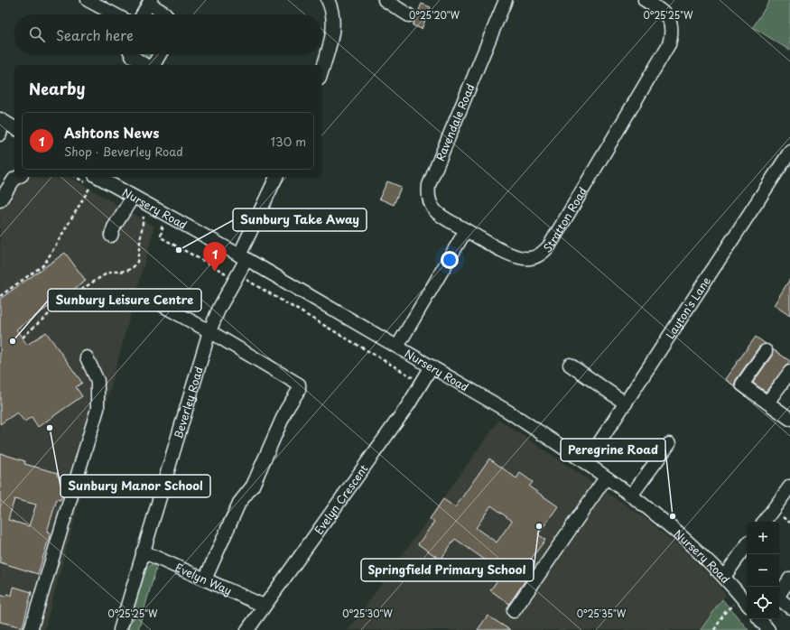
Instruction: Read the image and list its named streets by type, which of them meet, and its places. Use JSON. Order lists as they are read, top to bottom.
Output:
{
  "streets": {
    "street": [
      "Ravendale Road",
      "Nursery Road",
      "Stratton Road",
      "Layton's Lane",
      "Beverley Road",
      "Evelyn Crescent",
      "Evelyn Way"
    ]
  },
  "crossings": [
    ["Ravendale Road", "Stratton Road"],
    ["Nursery Road", "Layton's Lane"],
    ["Nursery Road", "Beverley Road"],
    ["Nursery Road", "Evelyn Crescent"],
    ["Beverley Road", "Evelyn Way"],
    ["Evelyn Crescent", "Evelyn Way"]
  ],
  "places": [
    "Sunbury Take Away",
    "Sunbury Leisure Centre",
    "Sunbury Manor School",
    "Peregrine Road",
    "Springfield Primary School"
  ],
  "page": {
    "search": "Search here",
    "heading": "Nearby",
    "list": [
      {
        "mark": "1",
        "name": "Ashtons News",
        "note": "Shop · Beverley Road",
        "value": "130 m"
      }
    ],
    "pins": "1",
    "map_buttons": ["+", "−"]
  },
  "coordinates": [
    "0°25'20\"W",
    "0°25'25\"W",
    "0°25'30\"W",
    "0°25'35\"W"
  ]
}
